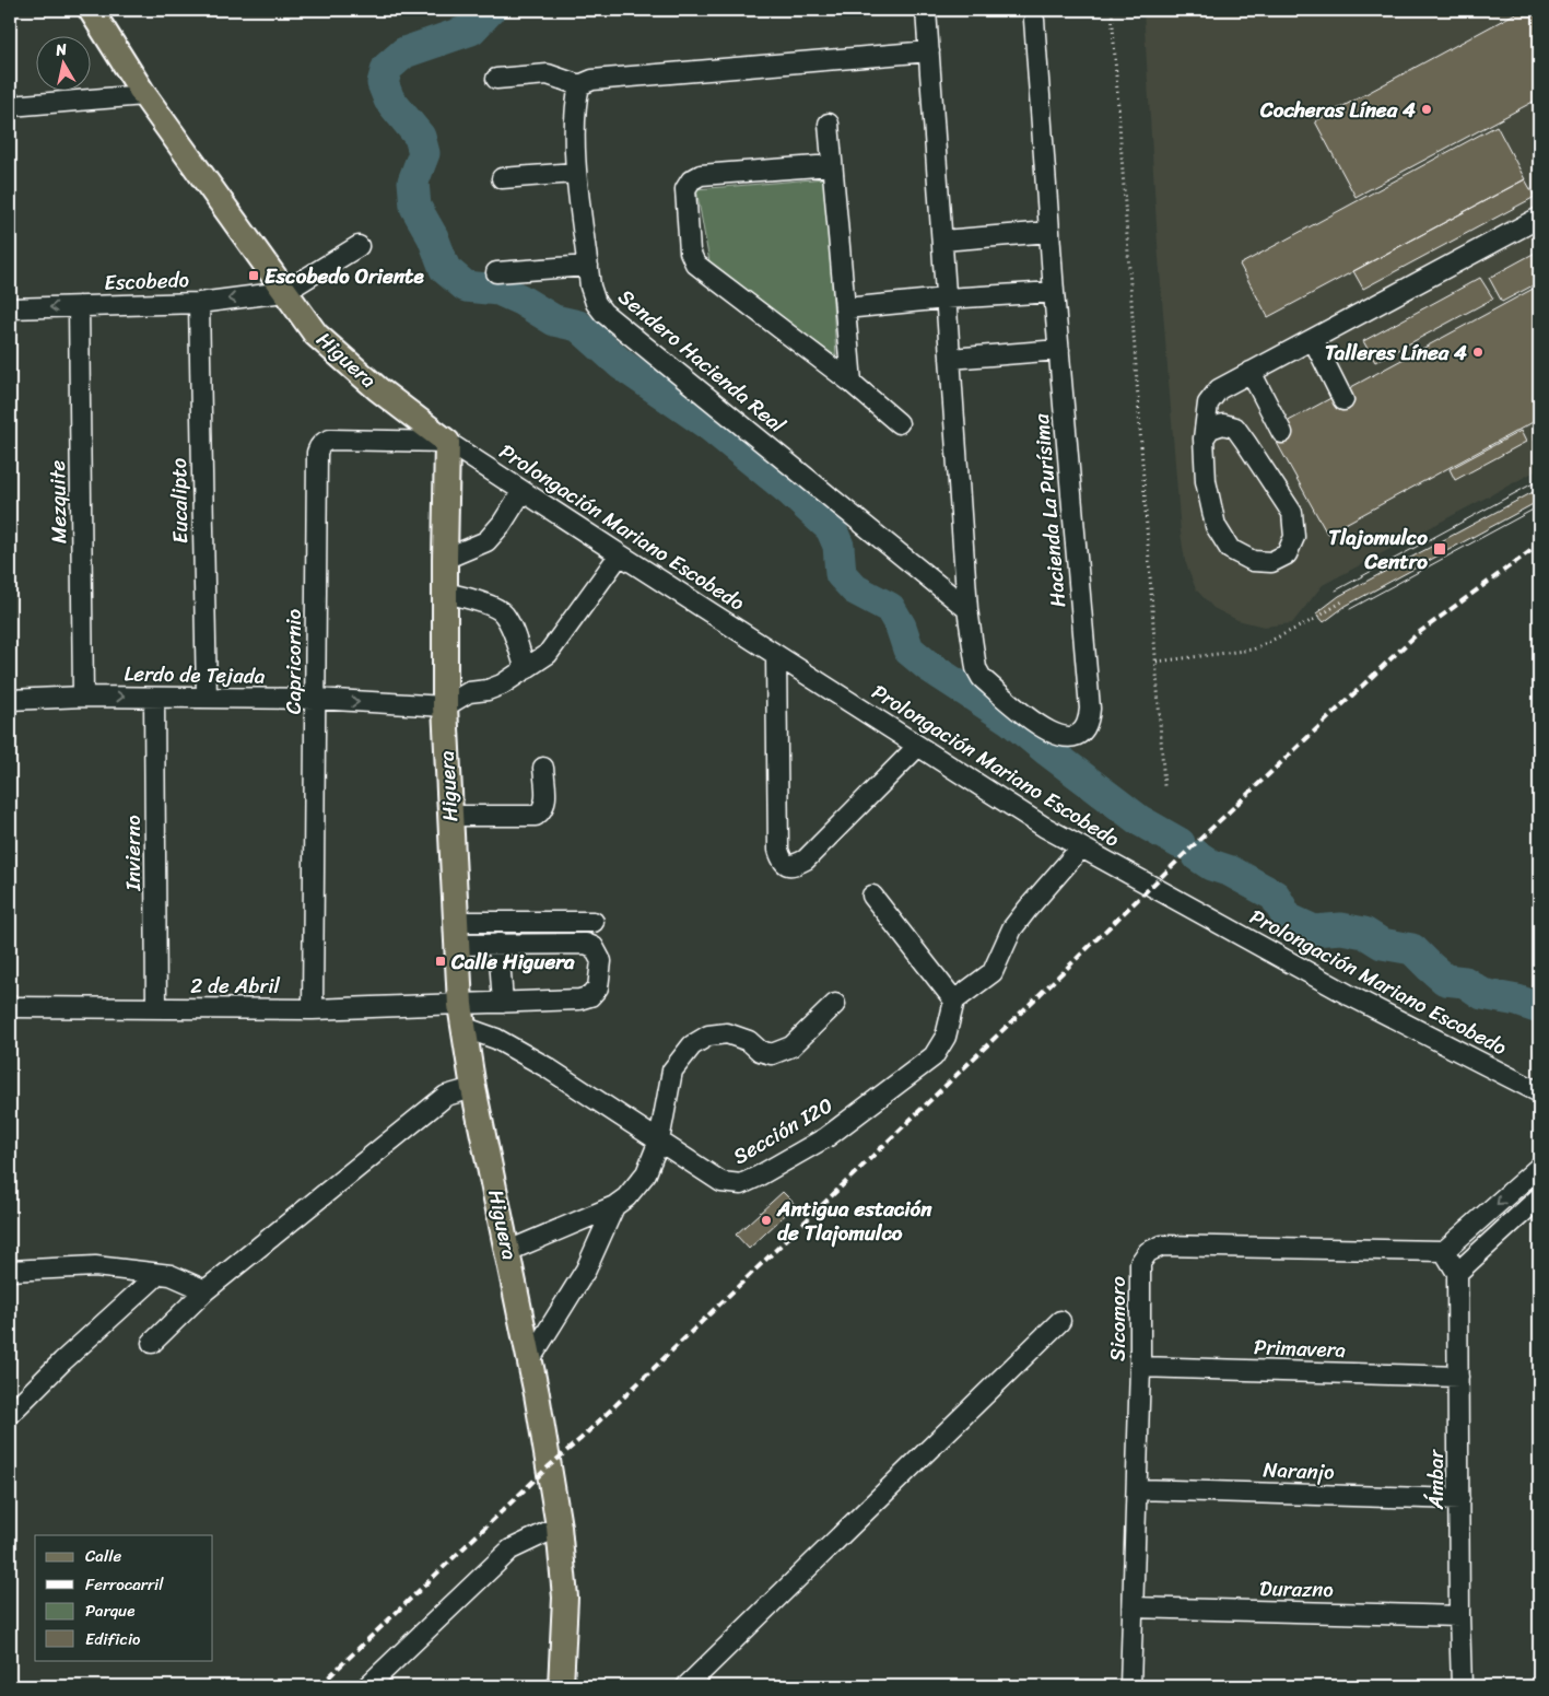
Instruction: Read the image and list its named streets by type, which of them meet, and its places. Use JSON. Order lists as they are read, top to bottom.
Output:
{
  "streets": {
    "main road": ["Higuera"],
    "street": [
      "Escobedo",
      "Sendero Hacienda Real",
      "Eucalipto",
      "Mezquite",
      "Hacienda La Purísima",
      "Prolongación Mariano Escobedo",
      "Capricornio",
      "Lerdo de Tejada",
      "Invierno",
      "2 de Abril",
      "Sección I20",
      "Sicomoro",
      "Primavera",
      "Naranjo",
      "Ámbar",
      "Durazno"
    ]
  },
  "crossings": [
    ["Escobedo", "Higuera"],
    ["Escobedo", "Eucalipto"],
    ["Escobedo", "Mezquite"],
    ["Higuera", "Prolongación Mariano Escobedo"],
    ["Higuera", "Capricornio"],
    ["Higuera", "Lerdo de Tejada"],
    ["Higuera", "2 de Abril"],
    ["Higuera", "Sección I20"],
    ["Sendero Hacienda Real", "Hacienda La Purísima"],
    ["Eucalipto", "Lerdo de Tejada"],
    ["Mezquite", "Lerdo de Tejada"],
    ["Prolongación Mariano Escobedo", "Capricornio"],
    ["Capricornio", "Lerdo de Tejada"],
    ["Capricornio", "2 de Abril"],
    ["Lerdo de Tejada", "Invierno"],
    ["Invierno", "2 de Abril"],
    ["2 de Abril", "Sección I20"],
    ["Sicomoro", "Primavera"],
    ["Sicomoro", "Naranjo"],
    ["Sicomoro", "Durazno"],
    ["Primavera", "Ámbar"],
    ["Naranjo", "Ámbar"],
    ["Ámbar", "Durazno"]
  ],
  "one_way": ["Escobedo", "Lerdo de Tejada"],
  "places": {
    "other": ["Cocheras Línea 4", "Talleres Línea 4", "Antigua estación de Tlajomulco"],
    "transit": ["Escobedo Oriente", "Tlajomulco Centro", "Calle Higuera"]
  },
  "legend": [
    "Calle",
    "Ferrocarril",
    "Parque",
    "Edificio"
  ],
  "north": "top"
}
